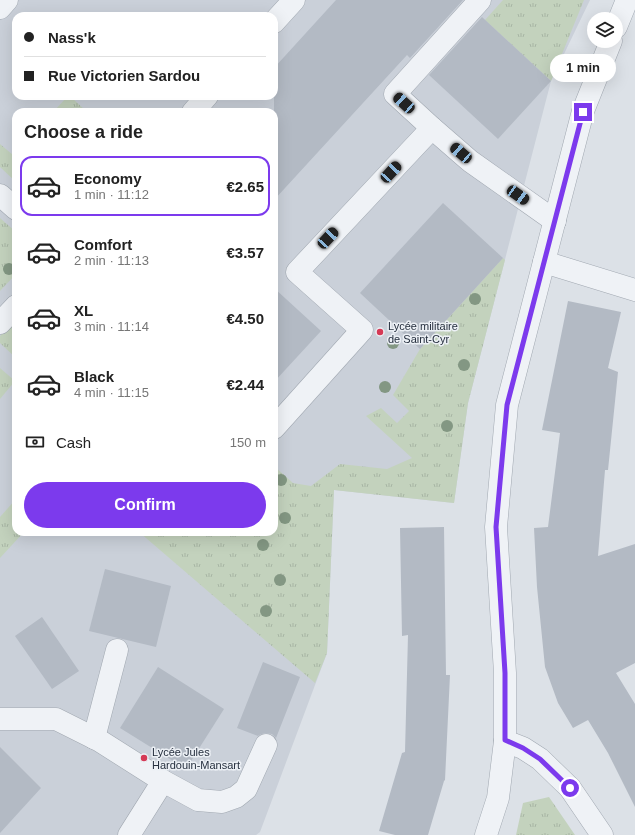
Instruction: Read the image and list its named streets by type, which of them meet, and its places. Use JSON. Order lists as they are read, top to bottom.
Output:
{
  "places": ["Lycée militaire de Saint-Cyr", "Lycée Jules Hardouin-Mansart"],
  "page": {
    "banner": ["Nass'k", "Rue Victorien Sardou"],
    "bubble": "1 min",
    "heading": "Choose a ride",
    "list": [
      {
        "name": "Economy",
        "note": "1 min · 11:12",
        "value": "€2.65"
      },
      {
        "name": "Comfort",
        "note": "2 min · 11:13",
        "value": "€3.57"
      },
      {
        "name": "XL",
        "note": "3 min · 11:14",
        "value": "€4.50"
      },
      {
        "name": "Black",
        "note": "4 min · 11:15",
        "value": "€2.44"
      }
    ],
    "pay": ["Cash", "150 m"],
    "buttons": "Confirm"
  }
}
